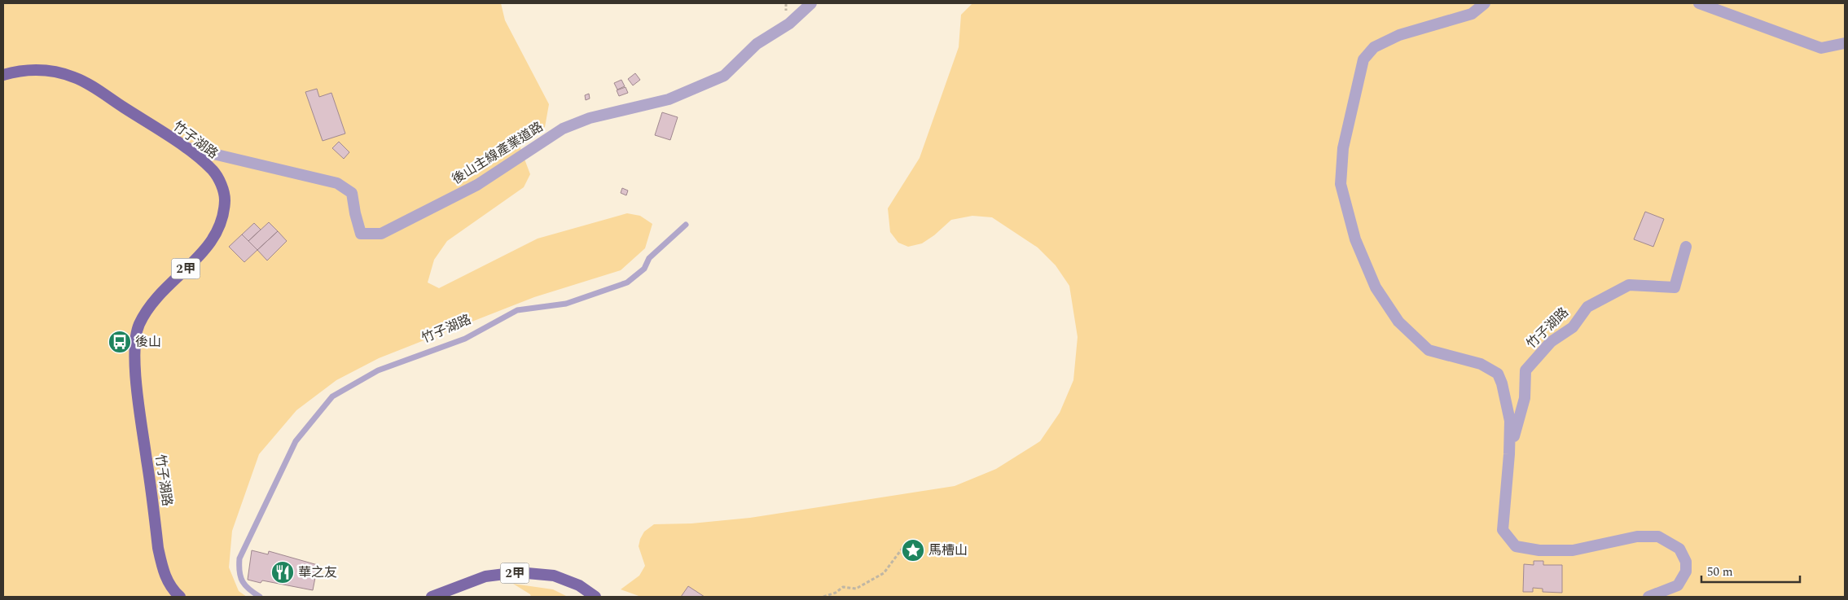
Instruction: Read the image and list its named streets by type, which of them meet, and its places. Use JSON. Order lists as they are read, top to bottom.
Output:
{
  "streets": {
    "main road": ["竹子湖路", "2甲"],
    "street": ["後山主線產業道路"]
  },
  "crossings": [
    ["竹子湖路", "後山主線產業道路"]
  ],
  "places": {
    "bus stop": ["後山"],
    "place": ["馬槽山"],
    "restaurant": ["華之友"]
  },
  "scale_bar": "50 m"
}
